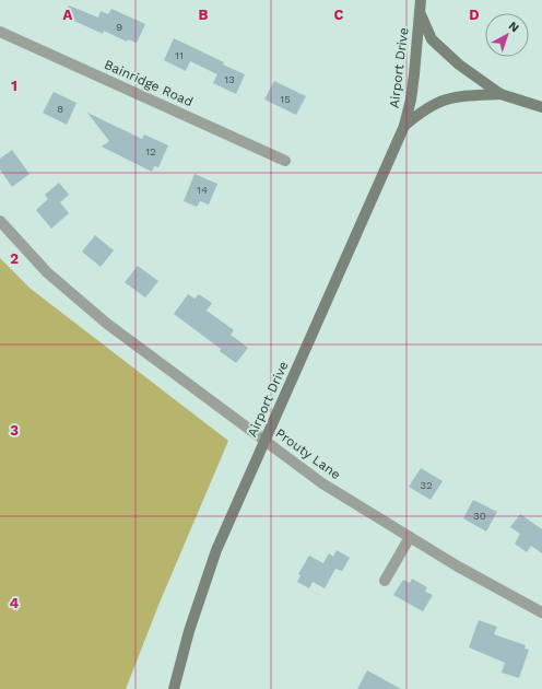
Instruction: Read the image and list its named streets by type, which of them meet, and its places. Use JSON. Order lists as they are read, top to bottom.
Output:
{
  "streets": {
    "main road": ["Airport Drive"],
    "street": ["Bainridge Road", "Prouty Lane"]
  },
  "crossings": [
    ["Airport Drive", "Prouty Lane"]
  ],
  "house_numbers": [
    "9",
    "11",
    "13",
    "15",
    "8",
    "12",
    "14",
    "32",
    "30"
  ],
  "north": "top right",
  "grid": {
    "columns": [
      "A",
      "B",
      "C",
      "D"
    ],
    "rows": [
      "1",
      "2",
      "3",
      "4"
    ]
  }
}
